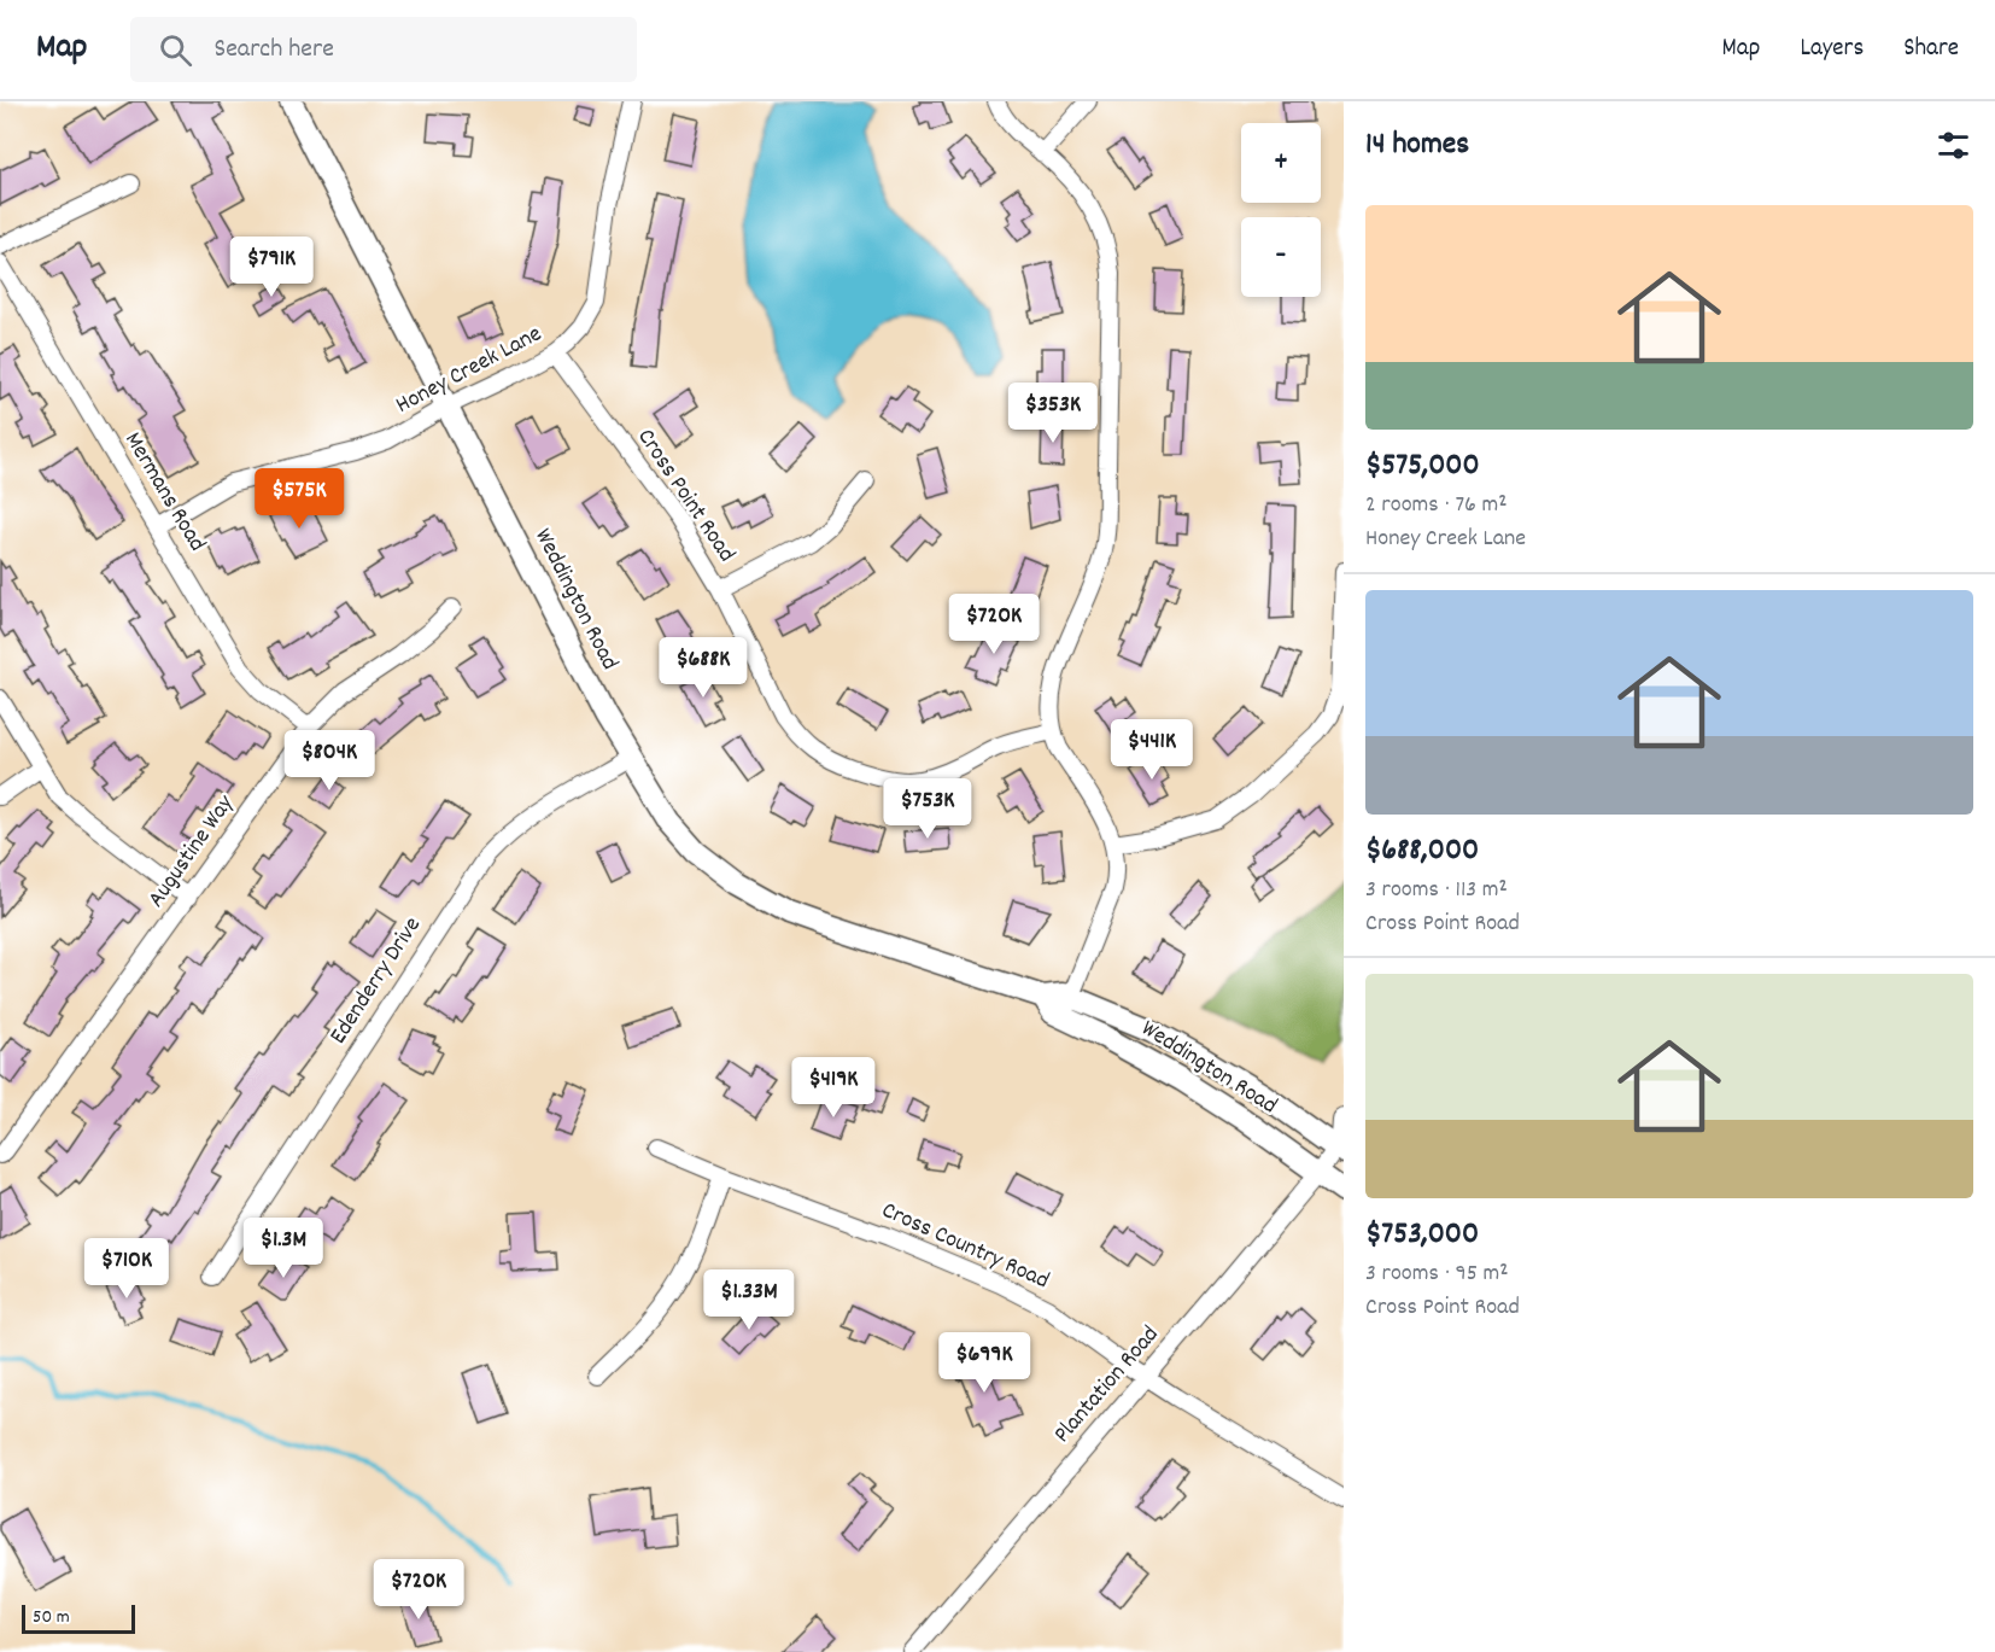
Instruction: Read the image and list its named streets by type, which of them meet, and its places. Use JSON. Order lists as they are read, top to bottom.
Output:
{
  "streets": {
    "main road": ["Weddington Road"],
    "street": [
      "Honey Creek Lane",
      "Mermans Road",
      "Cross Point Road",
      "Augustine Way",
      "Edenderry Drive",
      "Cross Country Road",
      "Plantation Road"
    ]
  },
  "crossings": [
    ["Honey Creek Lane", "Mermans Road"],
    ["Honey Creek Lane", "Cross Point Road"],
    ["Honey Creek Lane", "Weddington Road"],
    ["Mermans Road", "Augustine Way"],
    ["Weddington Road", "Edenderry Drive"],
    ["Weddington Road", "Plantation Road"],
    ["Cross Country Road", "Plantation Road"]
  ],
  "scale_bar": "50 m",
  "page": {
    "header": "Map",
    "search": "Search here",
    "nav": ["Map", "Layers", "Share"],
    "heading": "14 homes",
    "map_buttons": ["+", "−"],
    "list": [
      {
        "name": "$575,000",
        "note": "2 rooms · 76 m² · Honey Creek Lane"
      },
      {
        "name": "$688,000",
        "note": "3 rooms · 113 m² · Cross Point Road"
      },
      {
        "name": "$753,000",
        "note": "3 rooms · 95 m² · Cross Point Road"
      }
    ],
    "price": [
      "$791K",
      "$353K",
      "$575K",
      "$720K",
      "$688K",
      "$441K",
      "$804K",
      "$753K",
      "$419K",
      "$1.3M",
      "$710K",
      "$1.33M",
      "$699K",
      "$720K"
    ],
    "scale": "50 m"
  }
}
